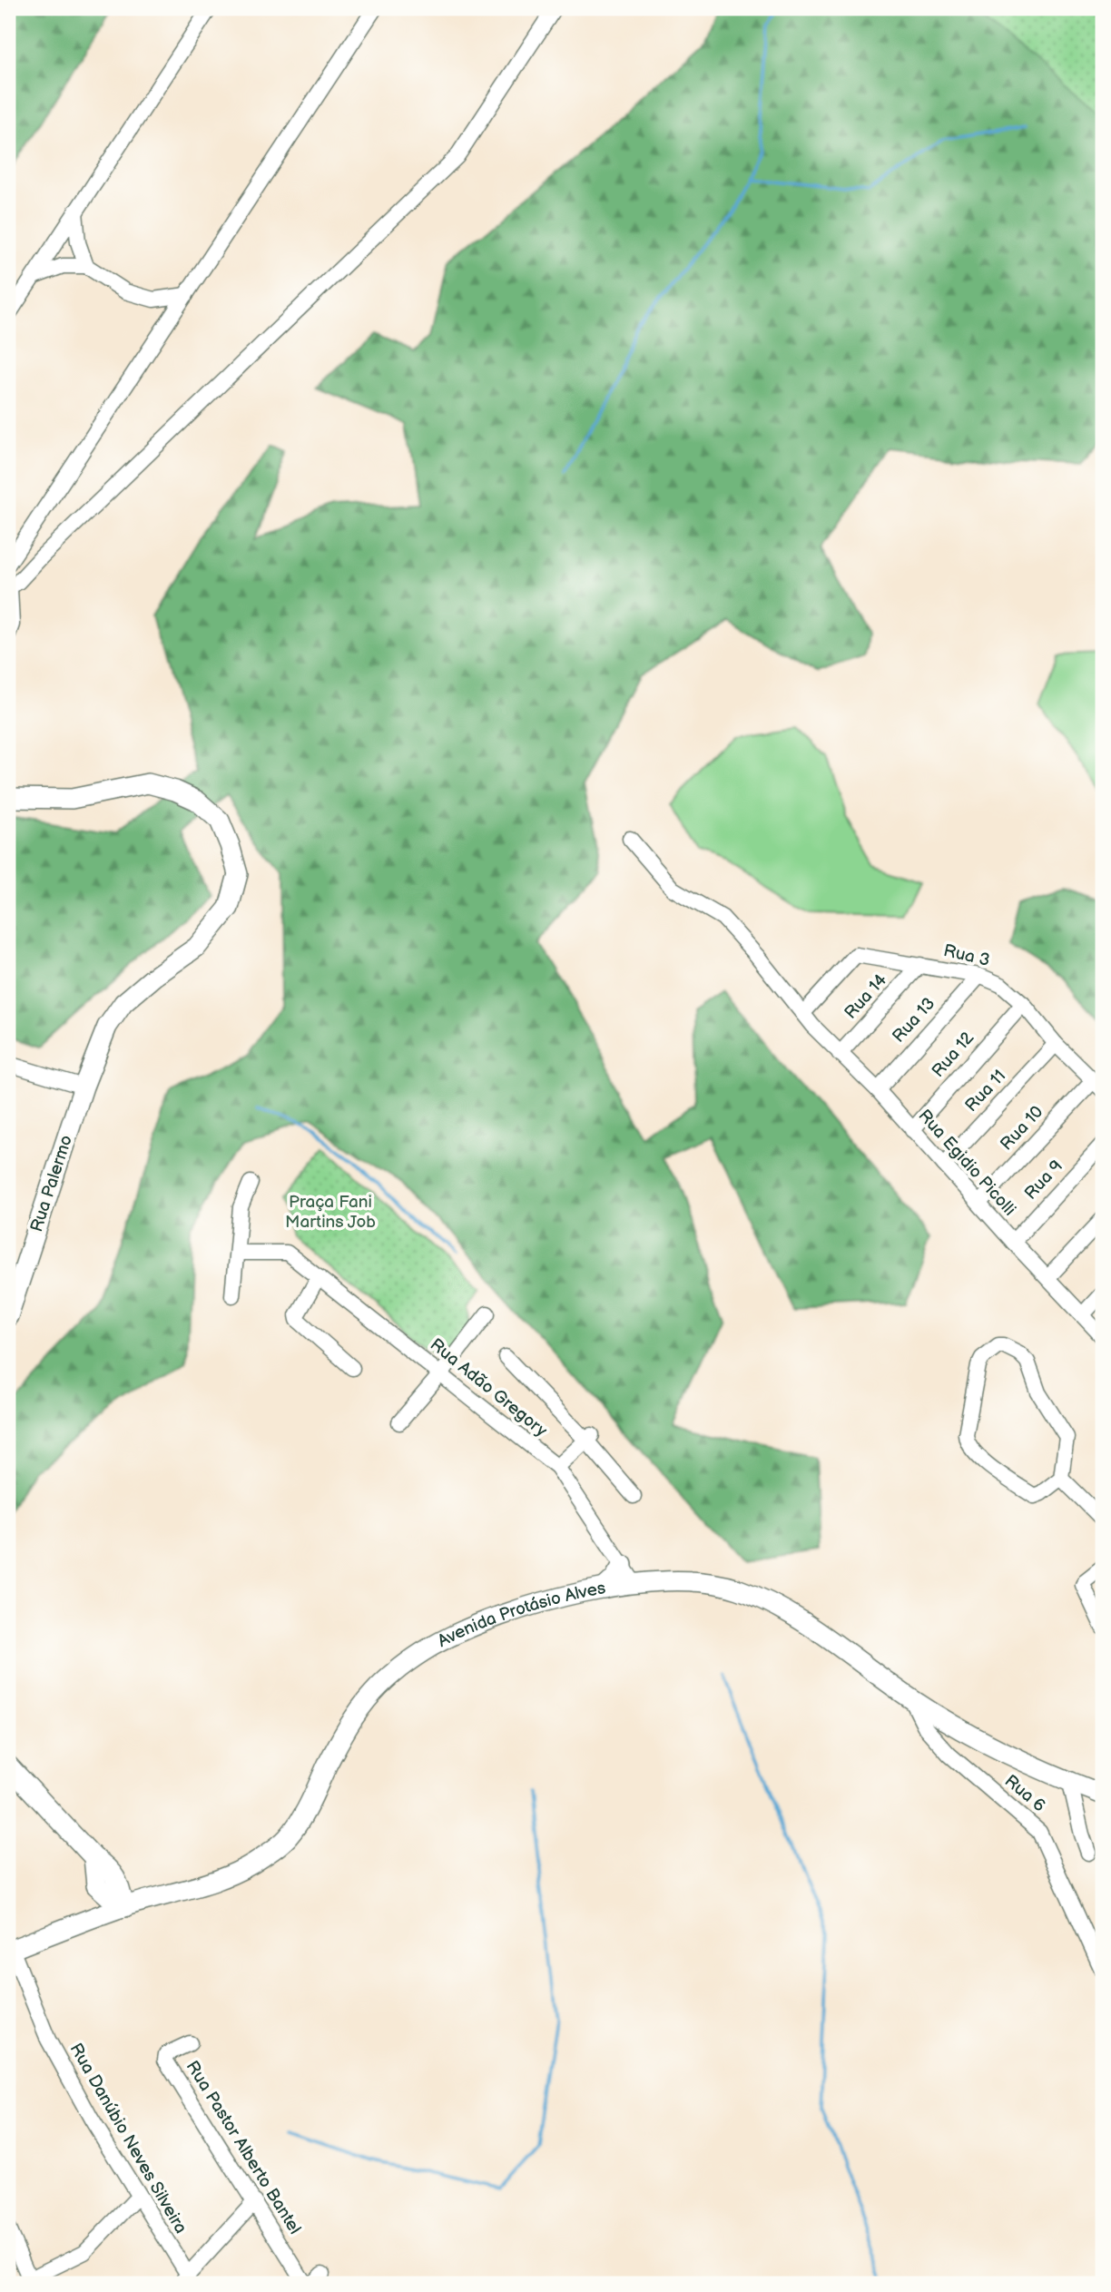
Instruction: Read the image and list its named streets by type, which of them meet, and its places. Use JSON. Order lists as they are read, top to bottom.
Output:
{
  "streets": {
    "main road": ["Rua Palermo", "Avenida Protásio Alves"],
    "street": [
      "Rua 3",
      "Rua 14",
      "Rua 13",
      "Rua 12",
      "Rua 11",
      "Rua 10",
      "Rua Egidio Picolli",
      "Rua 9",
      "Rua Adão Gregory",
      "Rua 6",
      "Rua Danúbio Neves Silveira",
      "Rua Pastor Alberto Bantel"
    ]
  },
  "crossings": [
    ["Rua 3", "Rua 14"],
    ["Rua 3", "Rua 13"],
    ["Rua 3", "Rua 12"],
    ["Rua 3", "Rua 11"],
    ["Rua 3", "Rua 10"],
    ["Rua 3", "Rua Egidio Picolli"],
    ["Rua 14", "Rua Egidio Picolli"],
    ["Rua 13", "Rua Egidio Picolli"],
    ["Rua 12", "Rua Egidio Picolli"],
    ["Rua 11", "Rua Egidio Picolli"],
    ["Rua 10", "Rua Egidio Picolli"],
    ["Rua Egidio Picolli", "Rua 9"],
    ["Rua Adão Gregory", "Avenida Protásio Alves"],
    ["Avenida Protásio Alves", "Rua 6"],
    ["Avenida Protásio Alves", "Rua Danúbio Neves Silveira"]
  ],
  "parks": ["Praça Fani Martins Job"]
}
